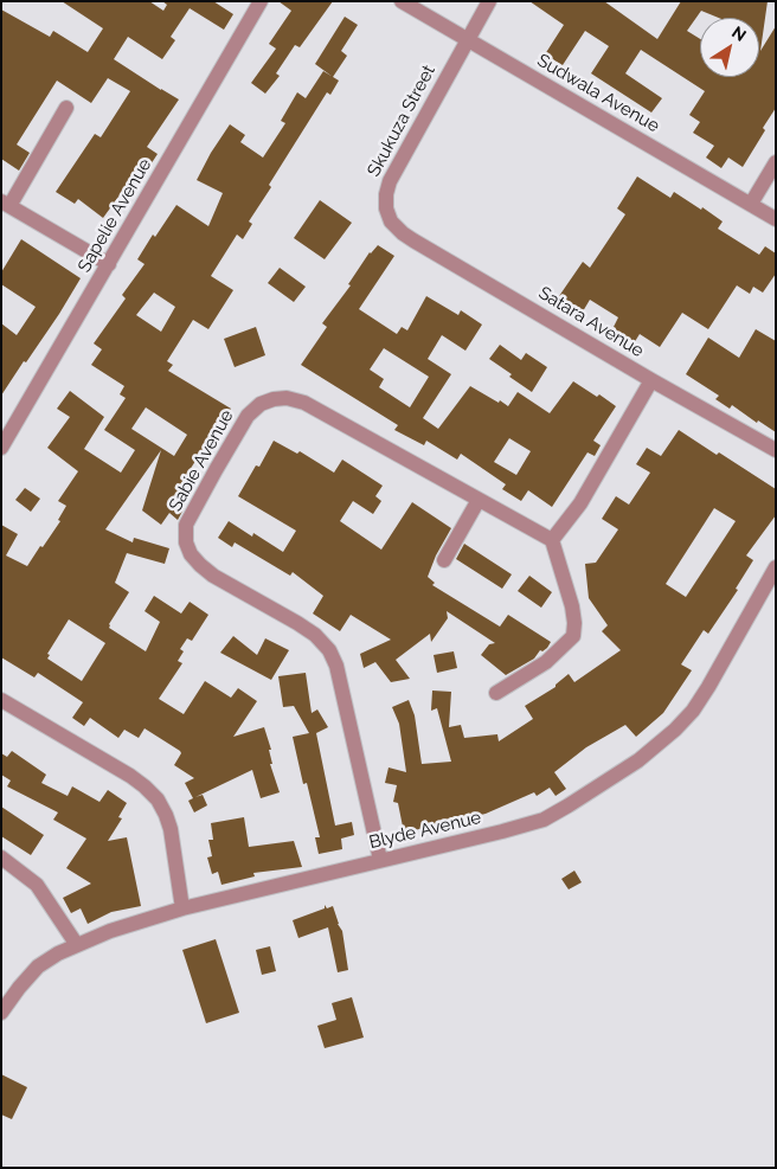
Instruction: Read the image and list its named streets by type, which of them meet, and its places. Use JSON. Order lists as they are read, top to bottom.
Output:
{
  "streets": {
    "street": [
      "Sudwala Avenue",
      "Skukuza Street",
      "Sapelie Avenue",
      "Satara Avenue",
      "Sabie Avenue",
      "Blyde Avenue"
    ]
  },
  "crossings": [
    ["Sudwala Avenue", "Skukuza Street"],
    ["Skukuza Street", "Satara Avenue"],
    ["Sabie Avenue", "Blyde Avenue"]
  ],
  "north": "top right"
}
